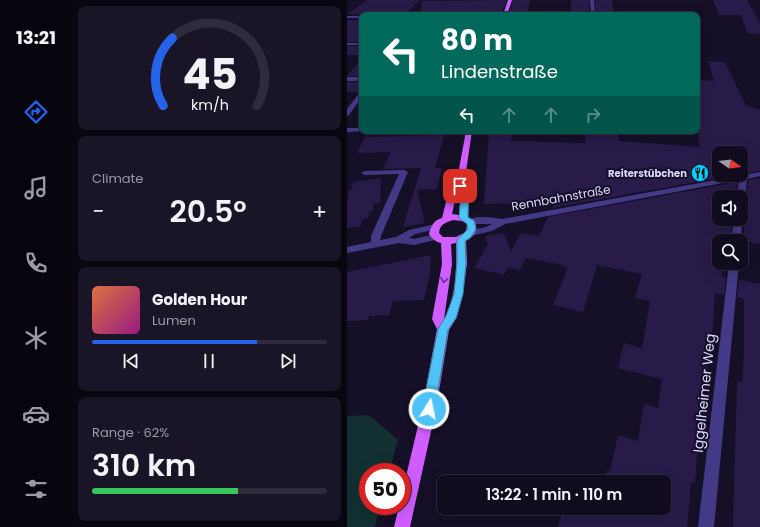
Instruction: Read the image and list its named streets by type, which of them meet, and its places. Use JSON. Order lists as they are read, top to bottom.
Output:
{
  "streets": {
    "street": ["Rennbahnstraße", "Iggelheimer Weg"]
  },
  "places": {
    "restaurant": ["Reiterstübchen"]
  },
  "north": "right",
  "page": {
    "tabs": "13:21",
    "turn": ["80 m", "Lindenstraße"],
    "tile": [
      "Climate",
      ["Range · 62%", "310 km"]
    ],
    "heat": ["−", "20.5°", "+"],
    "song": ["Golden Hour", "Lumen"],
    "limit": "50",
    "trip": "13:22 · 1 min · 110 m",
    "gauge": ["45", "km/h"]
  }
}
